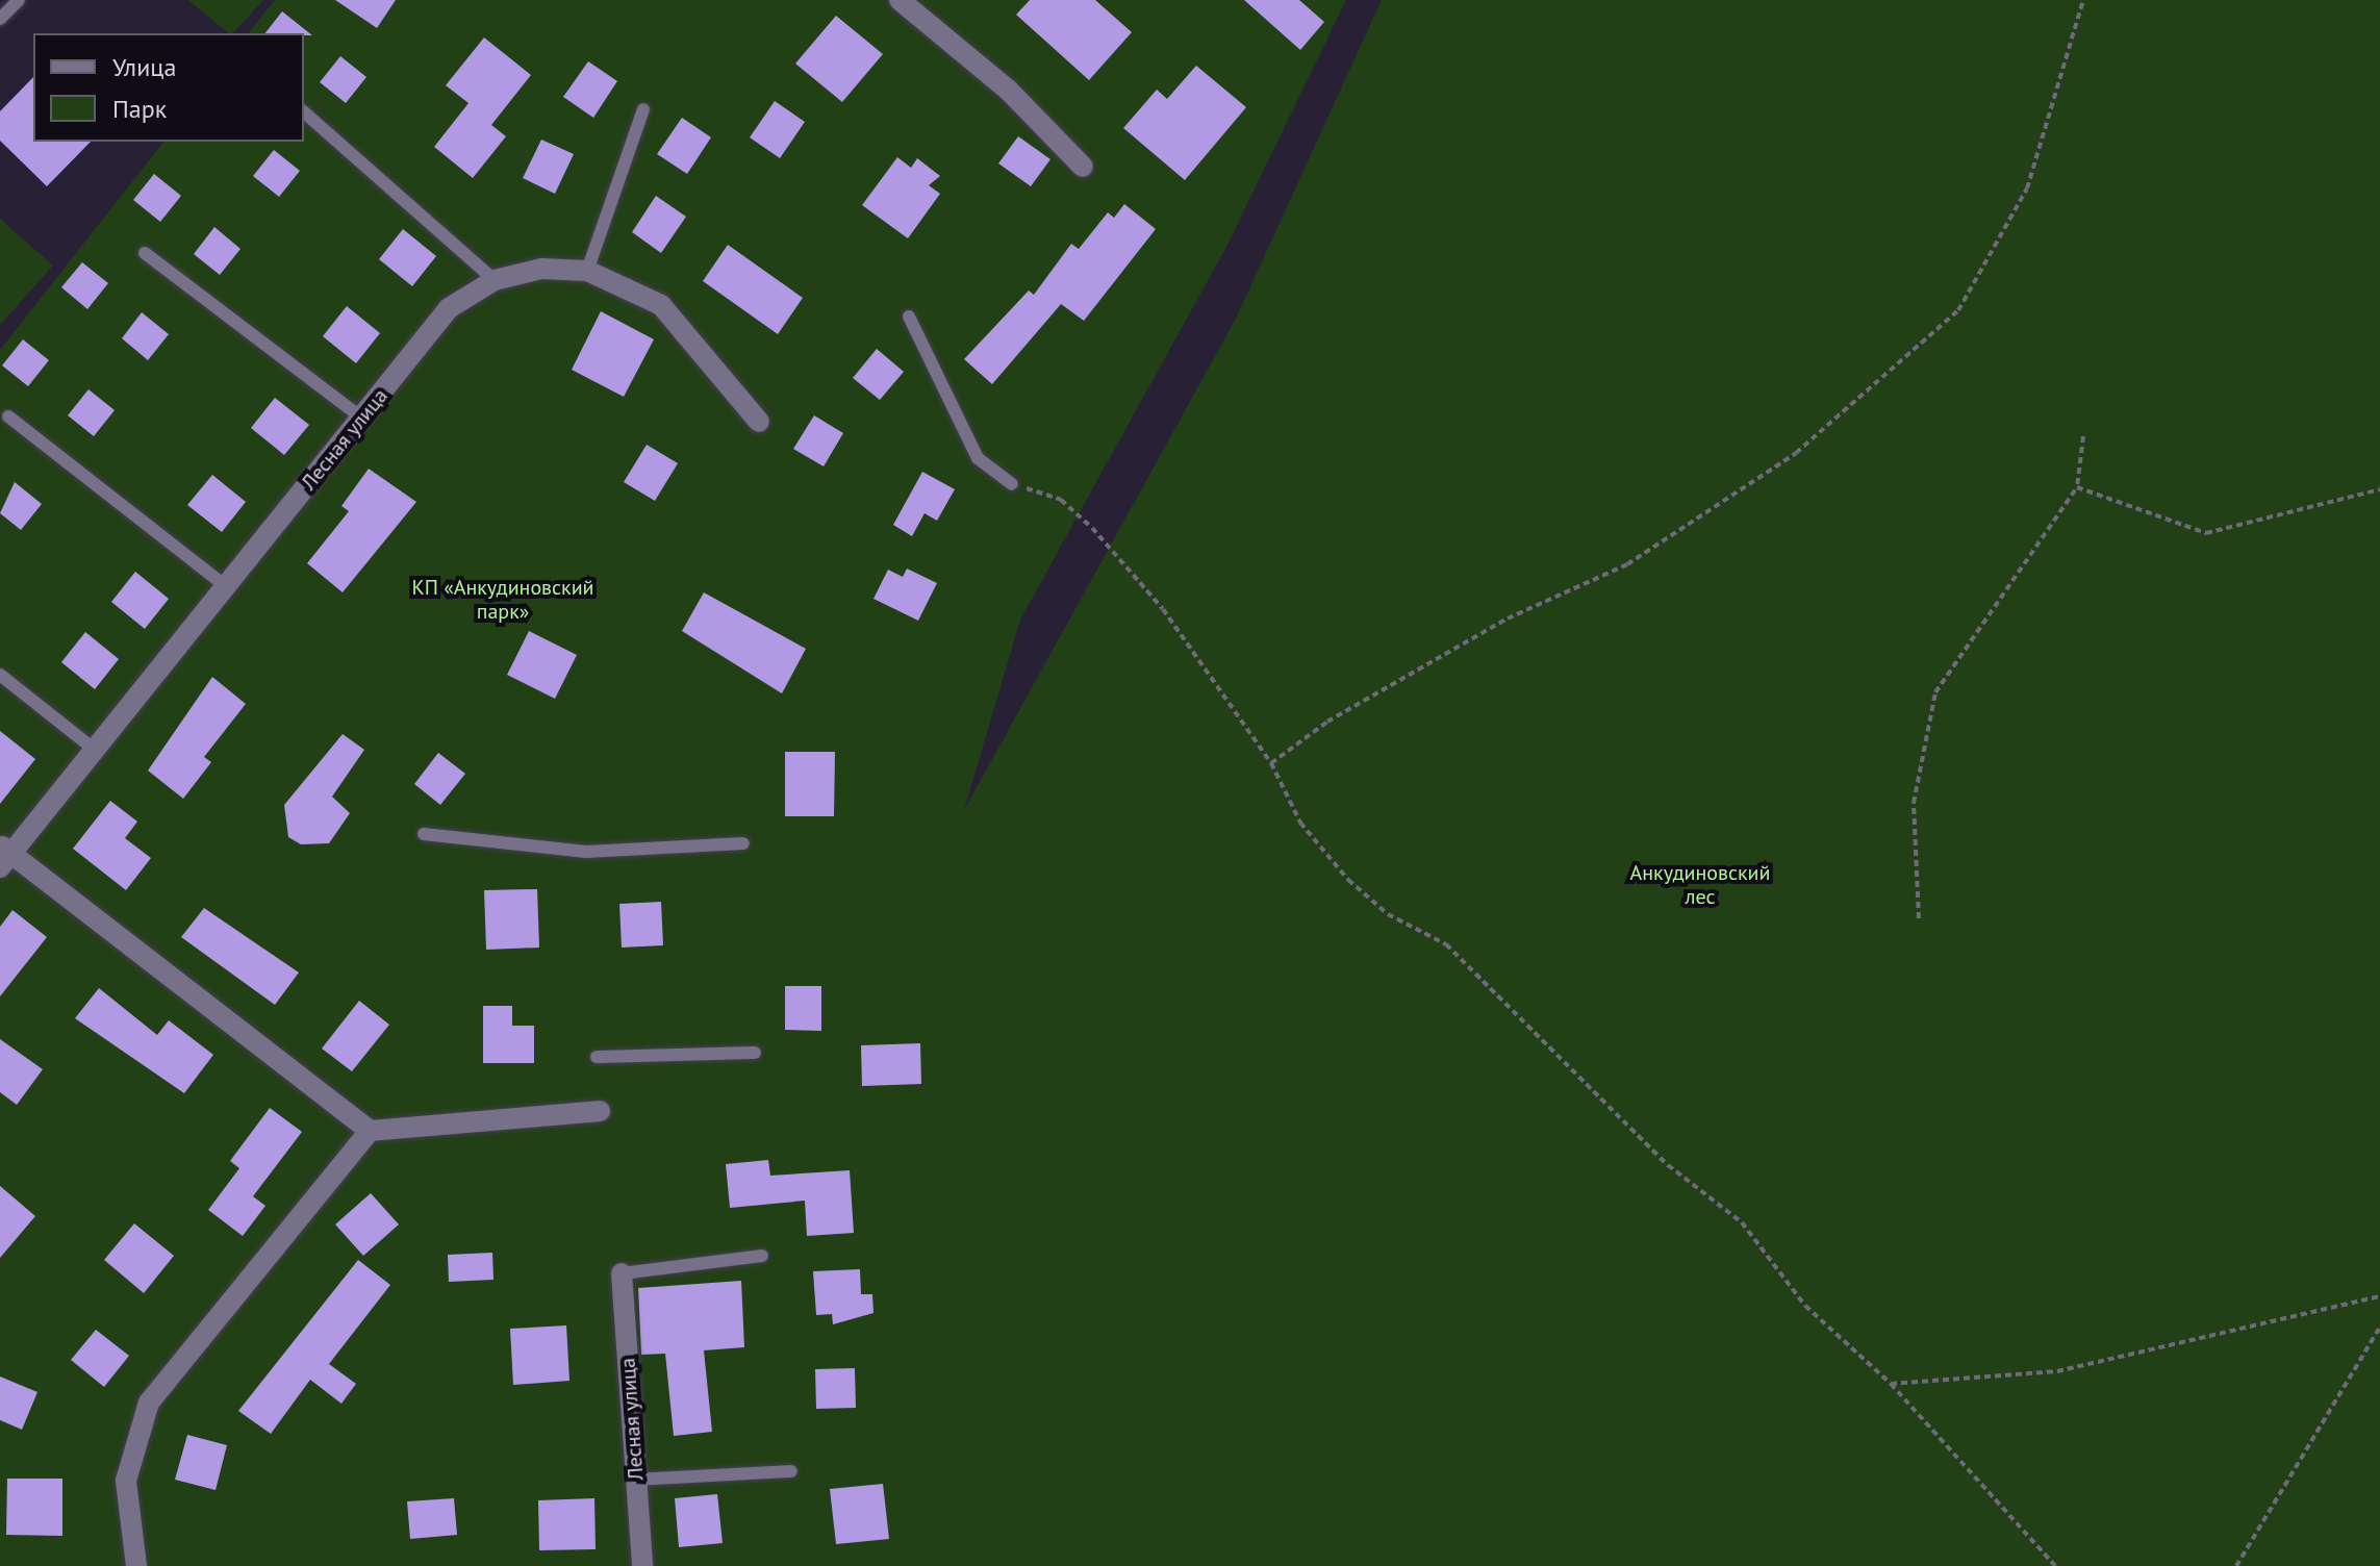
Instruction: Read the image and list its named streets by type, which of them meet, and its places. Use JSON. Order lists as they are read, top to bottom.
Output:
{
  "streets": {
    "street": ["Лесная улица"]
  },
  "parks": ["КП «Анкудиновский парк»", "Анкудиновский лес"],
  "legend": ["Улица", "Парк"]
}
